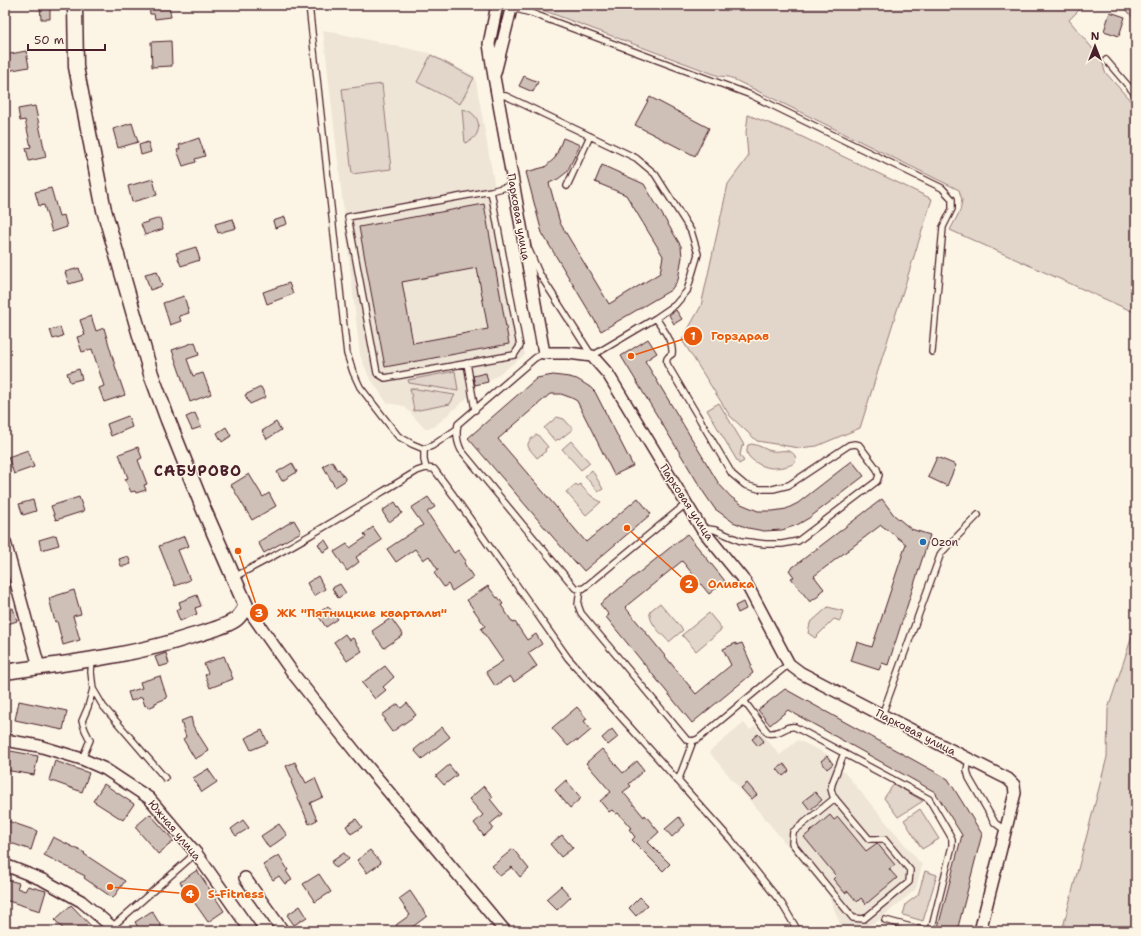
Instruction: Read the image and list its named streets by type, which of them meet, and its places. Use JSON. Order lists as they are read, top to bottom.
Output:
{
  "streets": {
    "street": ["Парковая улица", "Южная улица"]
  },
  "districts": ["САБУРОВО"],
  "places": [
    "Горздрав",
    "Оливка",
    "Ozon",
    "ЖК \"Пятницкие кварталы\"",
    "S-Fitness"
  ],
  "scale_bar": "50 m",
  "north": "top"
}
